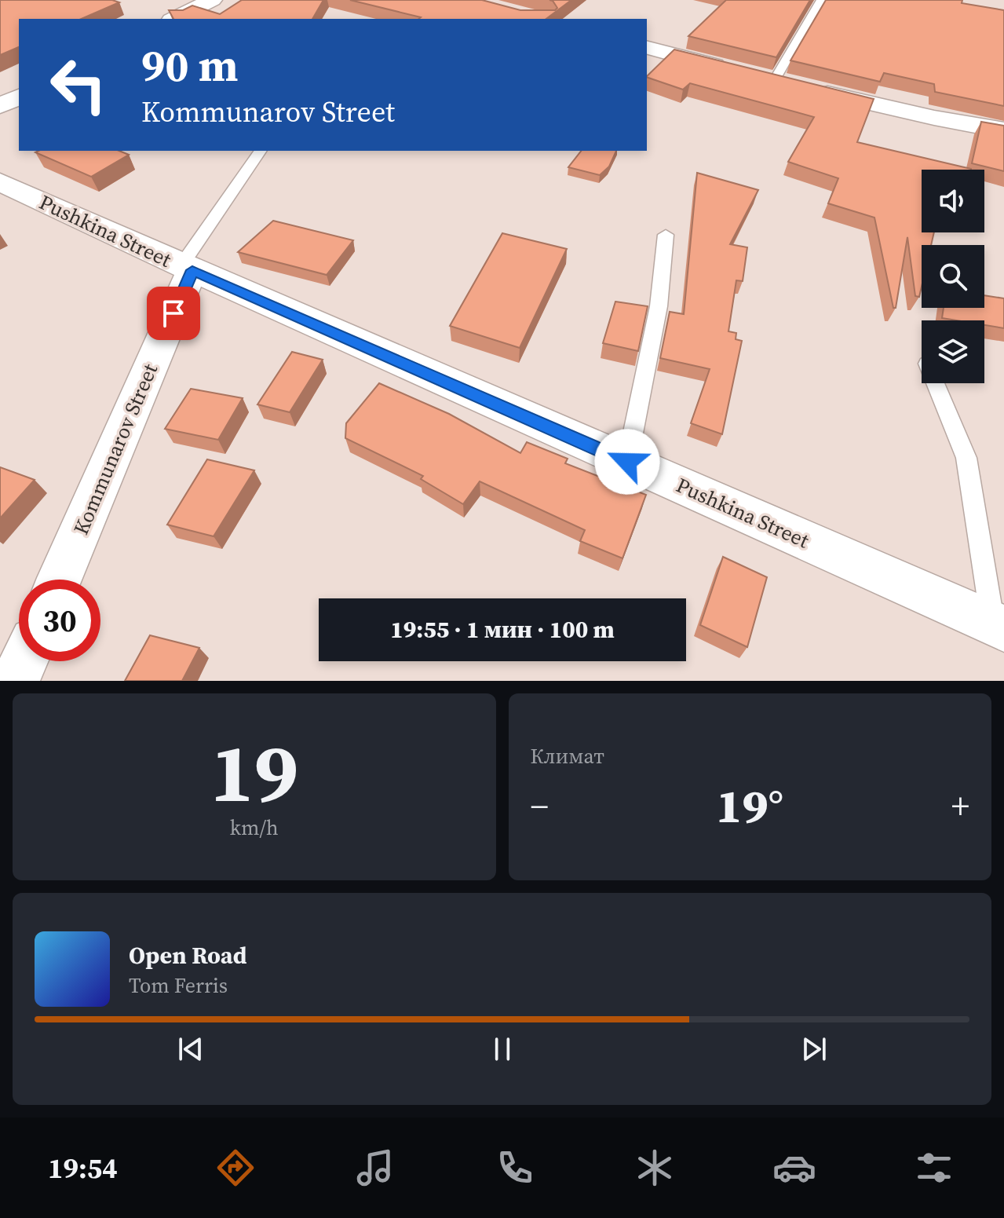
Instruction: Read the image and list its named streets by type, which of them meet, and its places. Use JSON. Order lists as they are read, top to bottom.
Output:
{
  "streets": {
    "street": ["Pushkina Street", "Kommunarov Street"]
  },
  "crossings": [
    ["Pushkina Street", "Kommunarov Street"]
  ],
  "page": {
    "turn": ["90 m", "Kommunarov Street"],
    "limit": "30",
    "trip": "19:55 · 1 мин · 100 m",
    "tile": [
      ["19", "km/h"],
      "Климат"
    ],
    "heat": ["−", "19°", "+"],
    "song": ["Open Road", "Tom Ferris"],
    "tabs": "19:54"
  }
}
